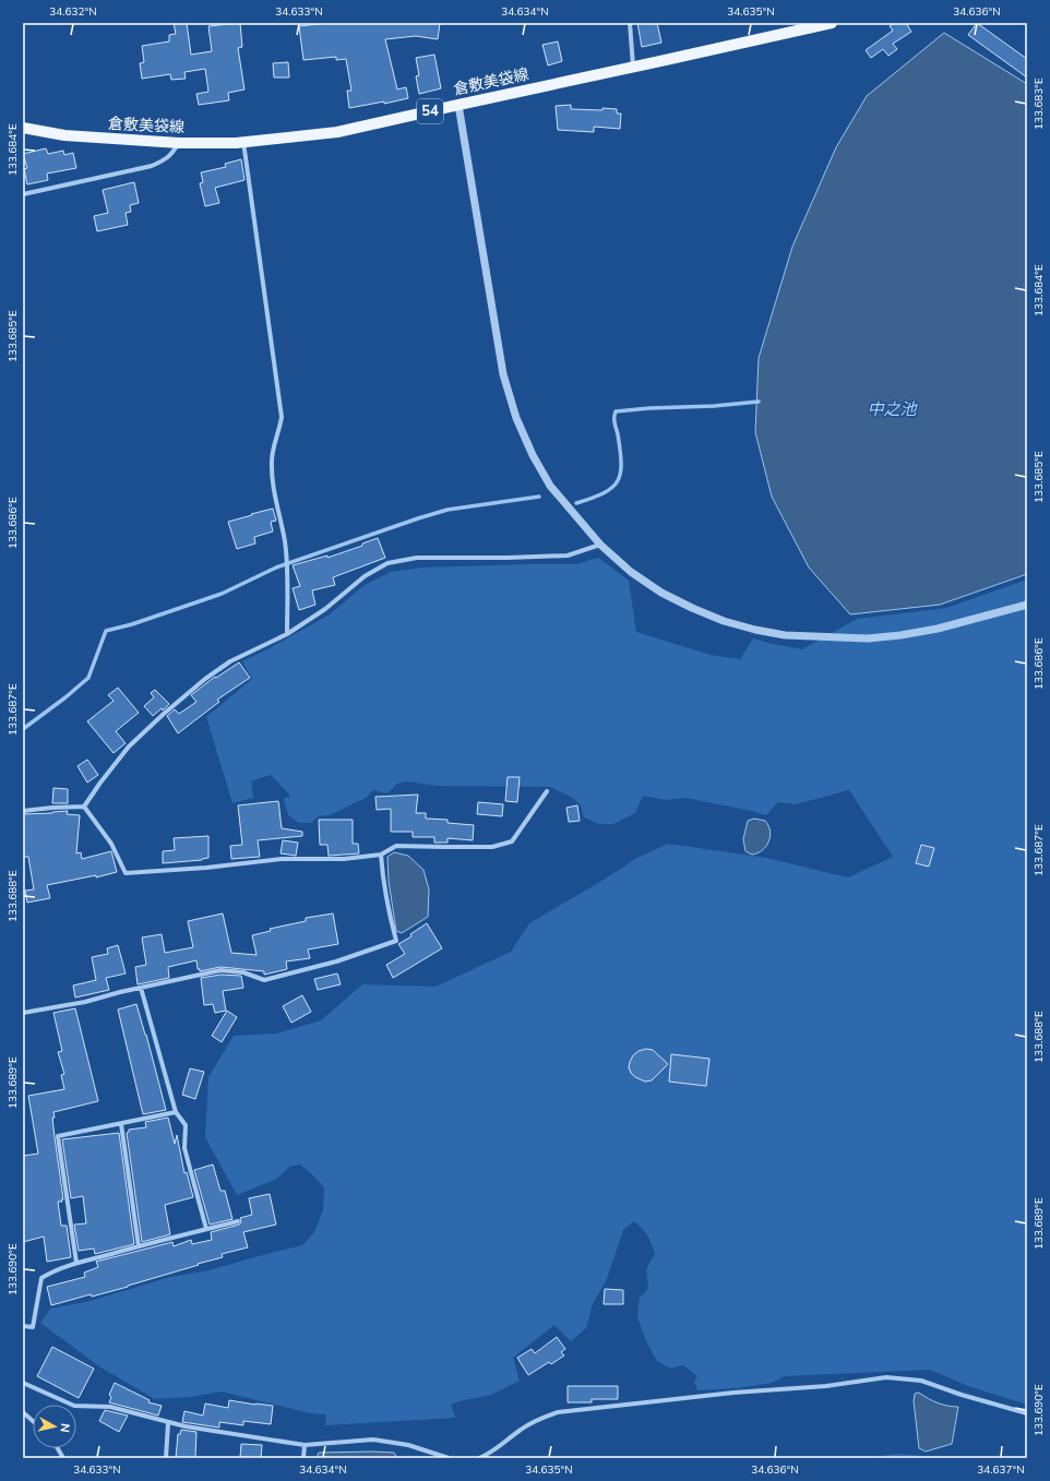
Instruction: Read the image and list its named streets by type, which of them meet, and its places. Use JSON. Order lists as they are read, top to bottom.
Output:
{
  "streets": {
    "main road": ["倉敷美袋線", "54"]
  },
  "water": ["中之池"],
  "north": "right",
  "coordinates": [
    "34.632°N",
    "34.633°N",
    "34.634°N",
    "34.635°N",
    "34.636°N",
    "133.683°E",
    "133.684°E",
    "133.685°E",
    "133.686°E",
    "133.687°E",
    "133.688°E",
    "133.689°E",
    "133.690°E",
    "34.637°N"
  ]
}
